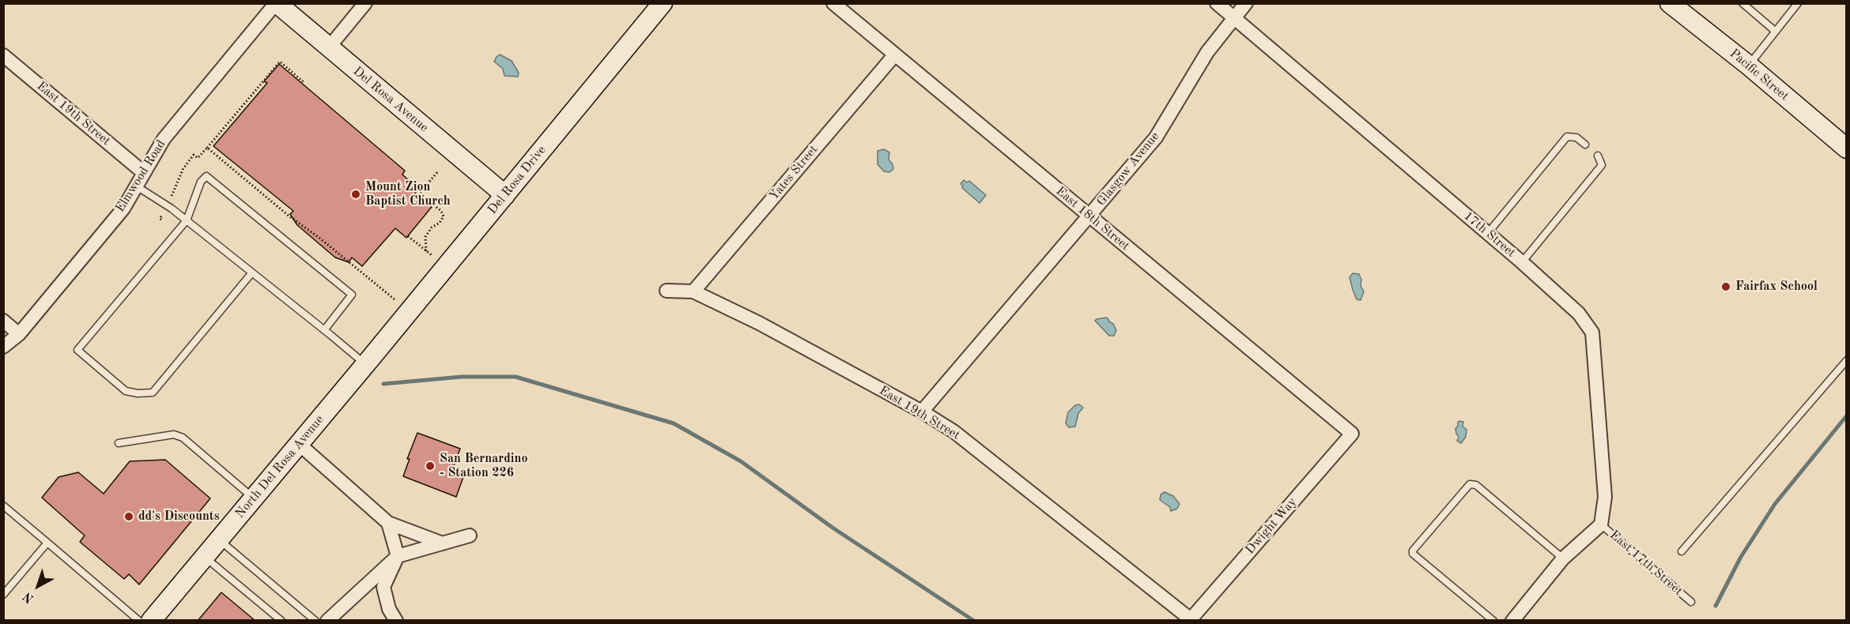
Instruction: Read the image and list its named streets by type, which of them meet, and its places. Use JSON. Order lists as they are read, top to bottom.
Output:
{
  "streets": {
    "main road": [
      "Pacific Street",
      "Del Rosa Avenue",
      "Del Rosa Drive",
      "North Del Rosa Avenue"
    ],
    "street": [
      "East 19th Street",
      "Glasgow Avenue",
      "Yates Street",
      "Elmwood Road",
      "East 18th Street",
      "17th Street",
      "Dwight Way"
    ],
    "lane": ["East 17th Street"]
  },
  "crossings": [
    ["Del Rosa Avenue", "Elmwood Road"],
    ["Del Rosa Avenue", "Del Rosa Drive"],
    ["East 19th Street", "Glasgow Avenue"],
    ["East 19th Street", "Yates Street"],
    ["East 19th Street", "Elmwood Road"],
    ["East 19th Street", "Dwight Way"],
    ["Glasgow Avenue", "East 18th Street"],
    ["Glasgow Avenue", "17th Street"],
    ["Yates Street", "East 18th Street"],
    ["Del Rosa Drive", "North Del Rosa Avenue"],
    ["East 18th Street", "Dwight Way"],
    ["17th Street", "East 17th Street"]
  ],
  "places": [
    "Mount Zion Baptist Church",
    "Fairfax School",
    "San Bernardino - Station 226",
    "dd's Discounts"
  ],
  "north": "bottom left"
}
